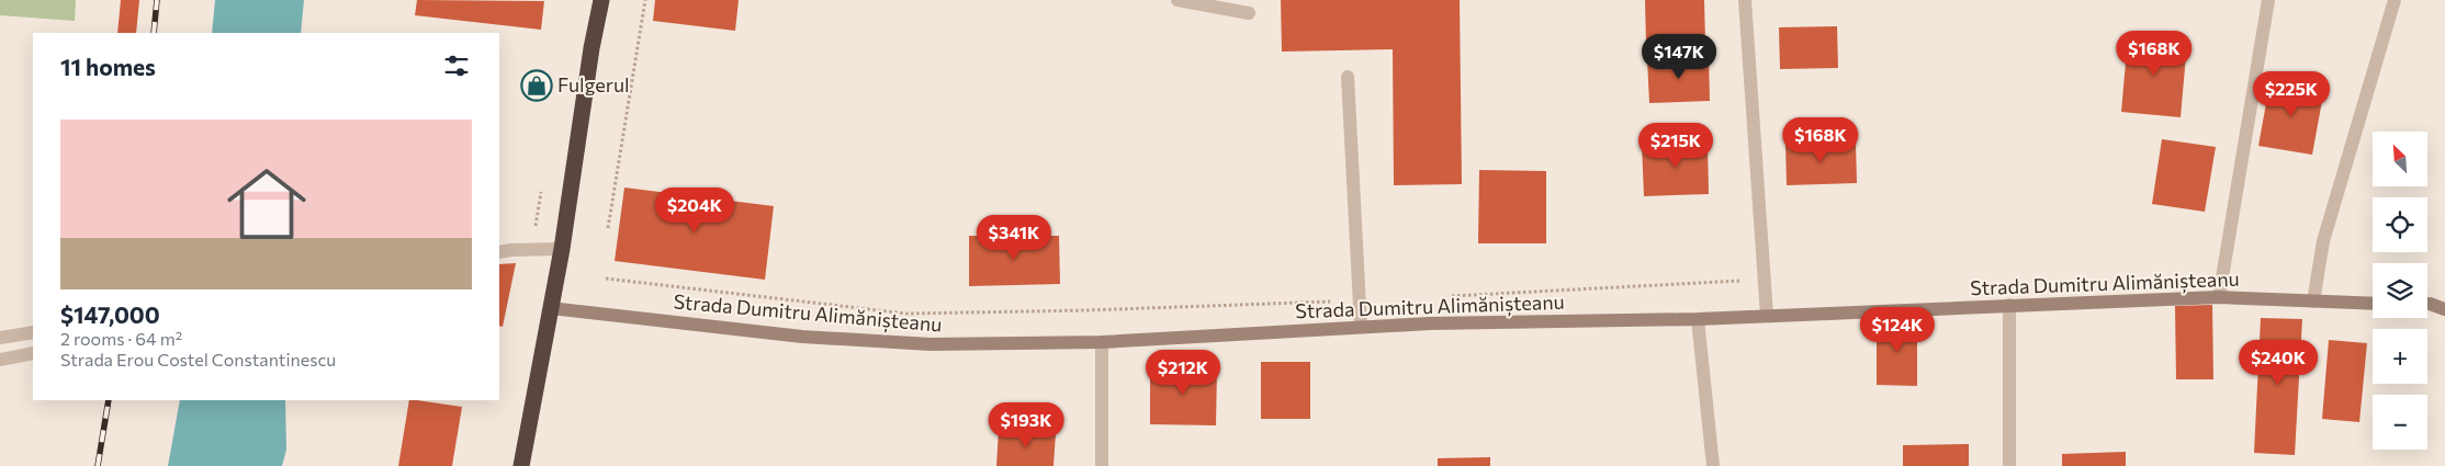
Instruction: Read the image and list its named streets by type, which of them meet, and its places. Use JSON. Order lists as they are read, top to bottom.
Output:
{
  "streets": {
    "street": ["Strada Dumitru Alimănișteanu"]
  },
  "places": {
    "shop": ["Fulgerul"]
  },
  "north": "top left",
  "page": {
    "price": [
      "$168K",
      "$147K",
      "$225K",
      "$168K",
      "$215K",
      "$204K",
      "$341K",
      "$124K",
      "$240K",
      "$212K",
      "$193K"
    ],
    "heading": "11 homes",
    "list": [
      {
        "name": "$147,000",
        "note": "2 rooms · 64 m² · Strada Erou Costel Constantinescu"
      }
    ],
    "map_buttons": ["+", "−"]
  }
}
